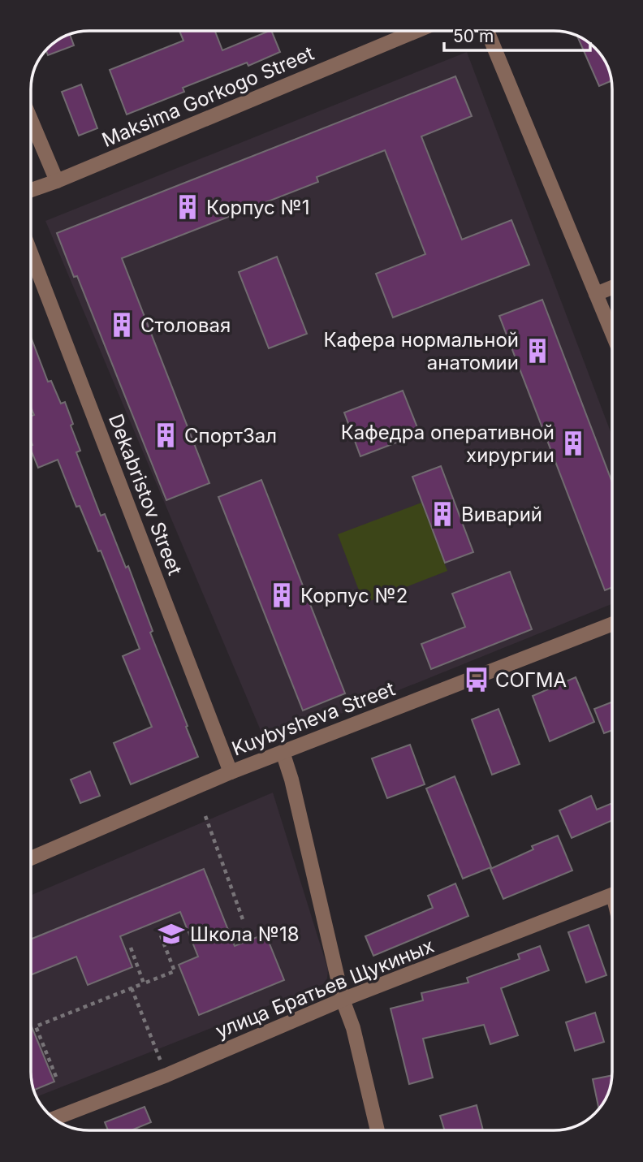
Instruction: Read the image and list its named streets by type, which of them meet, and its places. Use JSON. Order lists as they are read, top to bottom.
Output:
{
  "streets": {
    "street": [
      "Maksima Gorkogo Street",
      "Dekabristov Street",
      "Kuybysheva Street",
      "улица Братьев Щукиных"
    ]
  },
  "crossings": [
    ["Dekabristov Street", "Kuybysheva Street"]
  ],
  "places": {
    "building": [
      "Корпус №1",
      "Столовая",
      "Кафера нормальной анатомии",
      "СпортЗал",
      "Кафедра оперативной хирургии",
      "Виварий",
      "Корпус №2"
    ],
    "bus stop": ["СОГМА"],
    "school or university": ["Школа №18"]
  },
  "scale_bar": "50 m"
}
